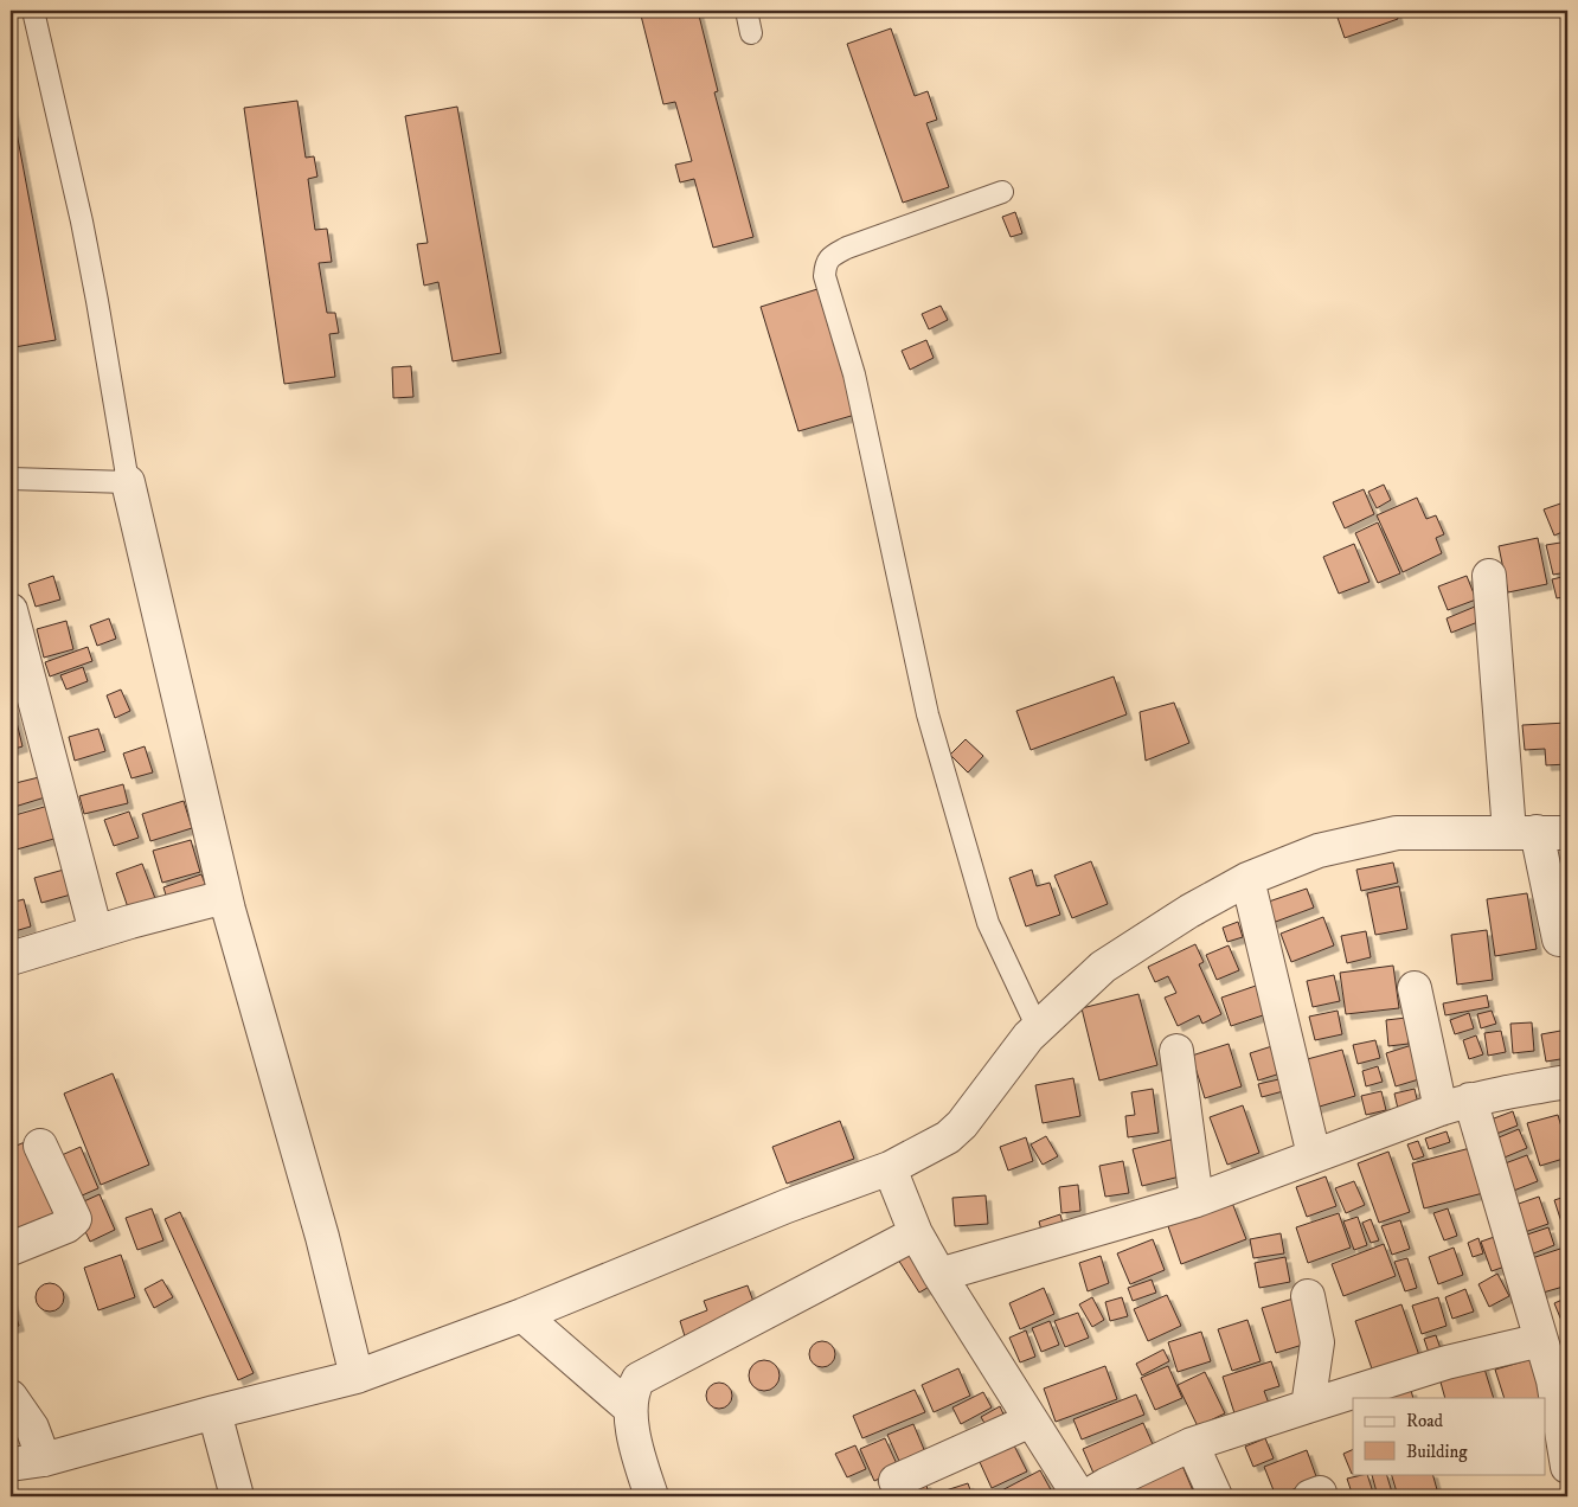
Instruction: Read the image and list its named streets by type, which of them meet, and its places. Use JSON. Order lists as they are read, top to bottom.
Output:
{
  "legend": ["Road", "Building"]
}
